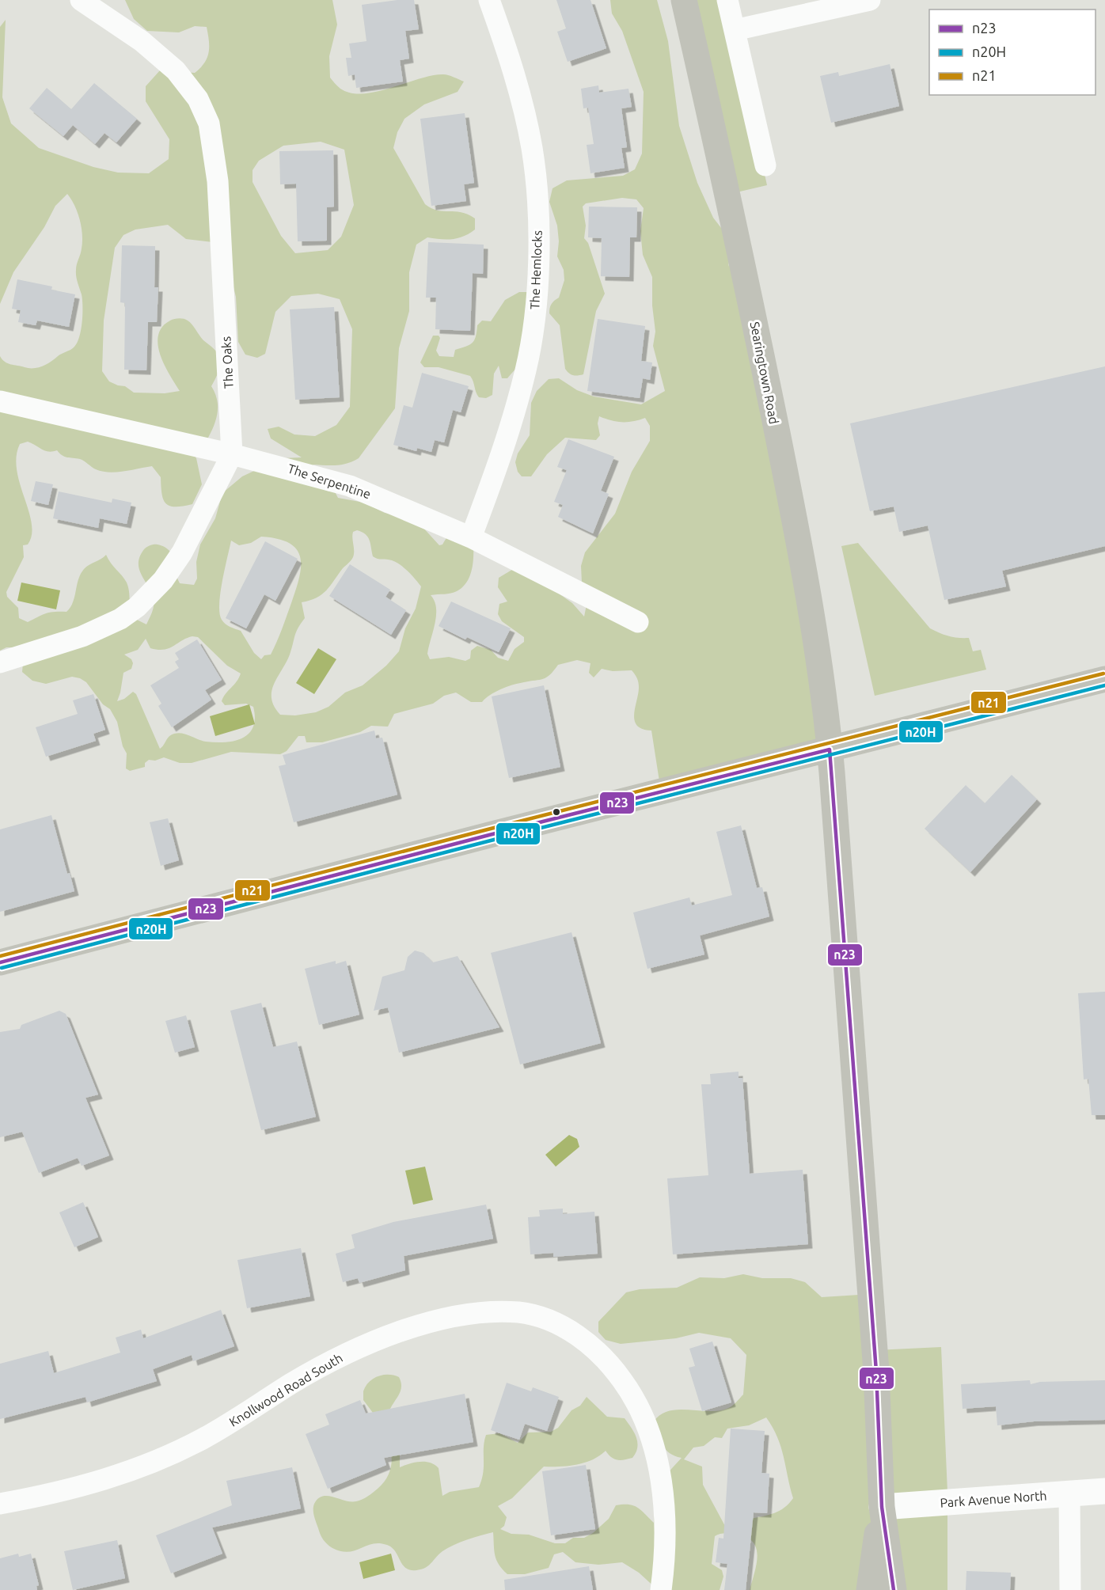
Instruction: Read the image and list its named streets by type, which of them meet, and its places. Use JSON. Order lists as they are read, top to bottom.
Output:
{
  "streets": {
    "main road": ["Searingtown Road"],
    "street": [
      "The Hemlocks",
      "The Oaks",
      "The Serpentine",
      "Knollwood Road South",
      "Park Avenue North"
    ]
  },
  "crossings": [
    ["The Hemlocks", "The Serpentine"],
    ["The Oaks", "The Serpentine"],
    ["Searingtown Road", "Park Avenue North"]
  ],
  "lines": ["transit line n21", "transit line n20H", "transit line n23"],
  "legend": ["n23", "n20H", "n21"]
}
